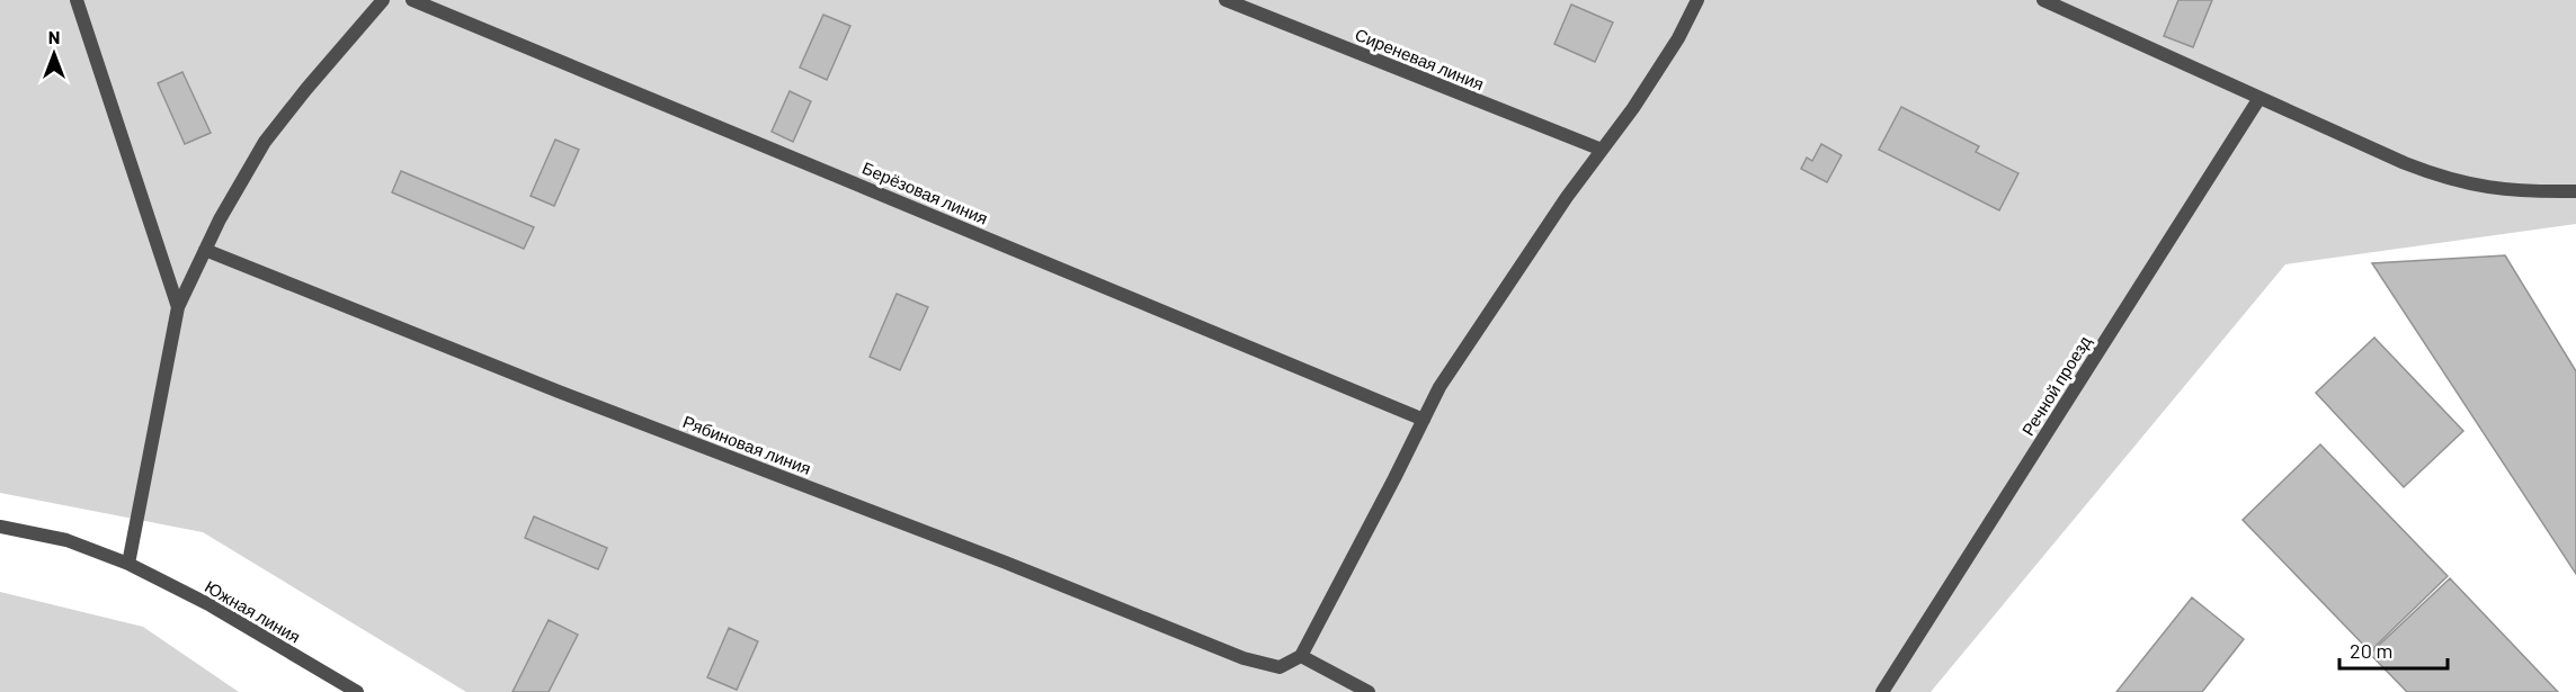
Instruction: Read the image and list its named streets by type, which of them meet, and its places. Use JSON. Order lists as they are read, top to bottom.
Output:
{
  "streets": {
    "street": [
      "Сиреневая линия",
      "Берёзовая линия",
      "Речной проезд",
      "Рябиновая линия",
      "Южная линия"
    ]
  },
  "scale_bar": "20 m",
  "north": "top"
}
